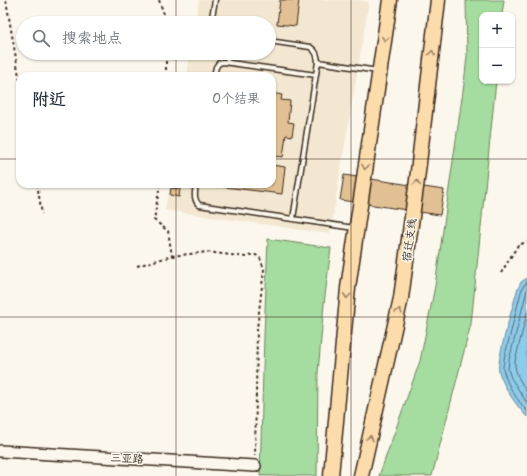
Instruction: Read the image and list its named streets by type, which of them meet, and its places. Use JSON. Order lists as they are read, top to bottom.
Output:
{
  "streets": {
    "highway": ["宿迁支线"],
    "street": ["三亚路"]
  },
  "page": {
    "map_buttons": ["+", "−"],
    "search": "搜索地点",
    "heading": ["附近", "0个结果"]
  }
}
